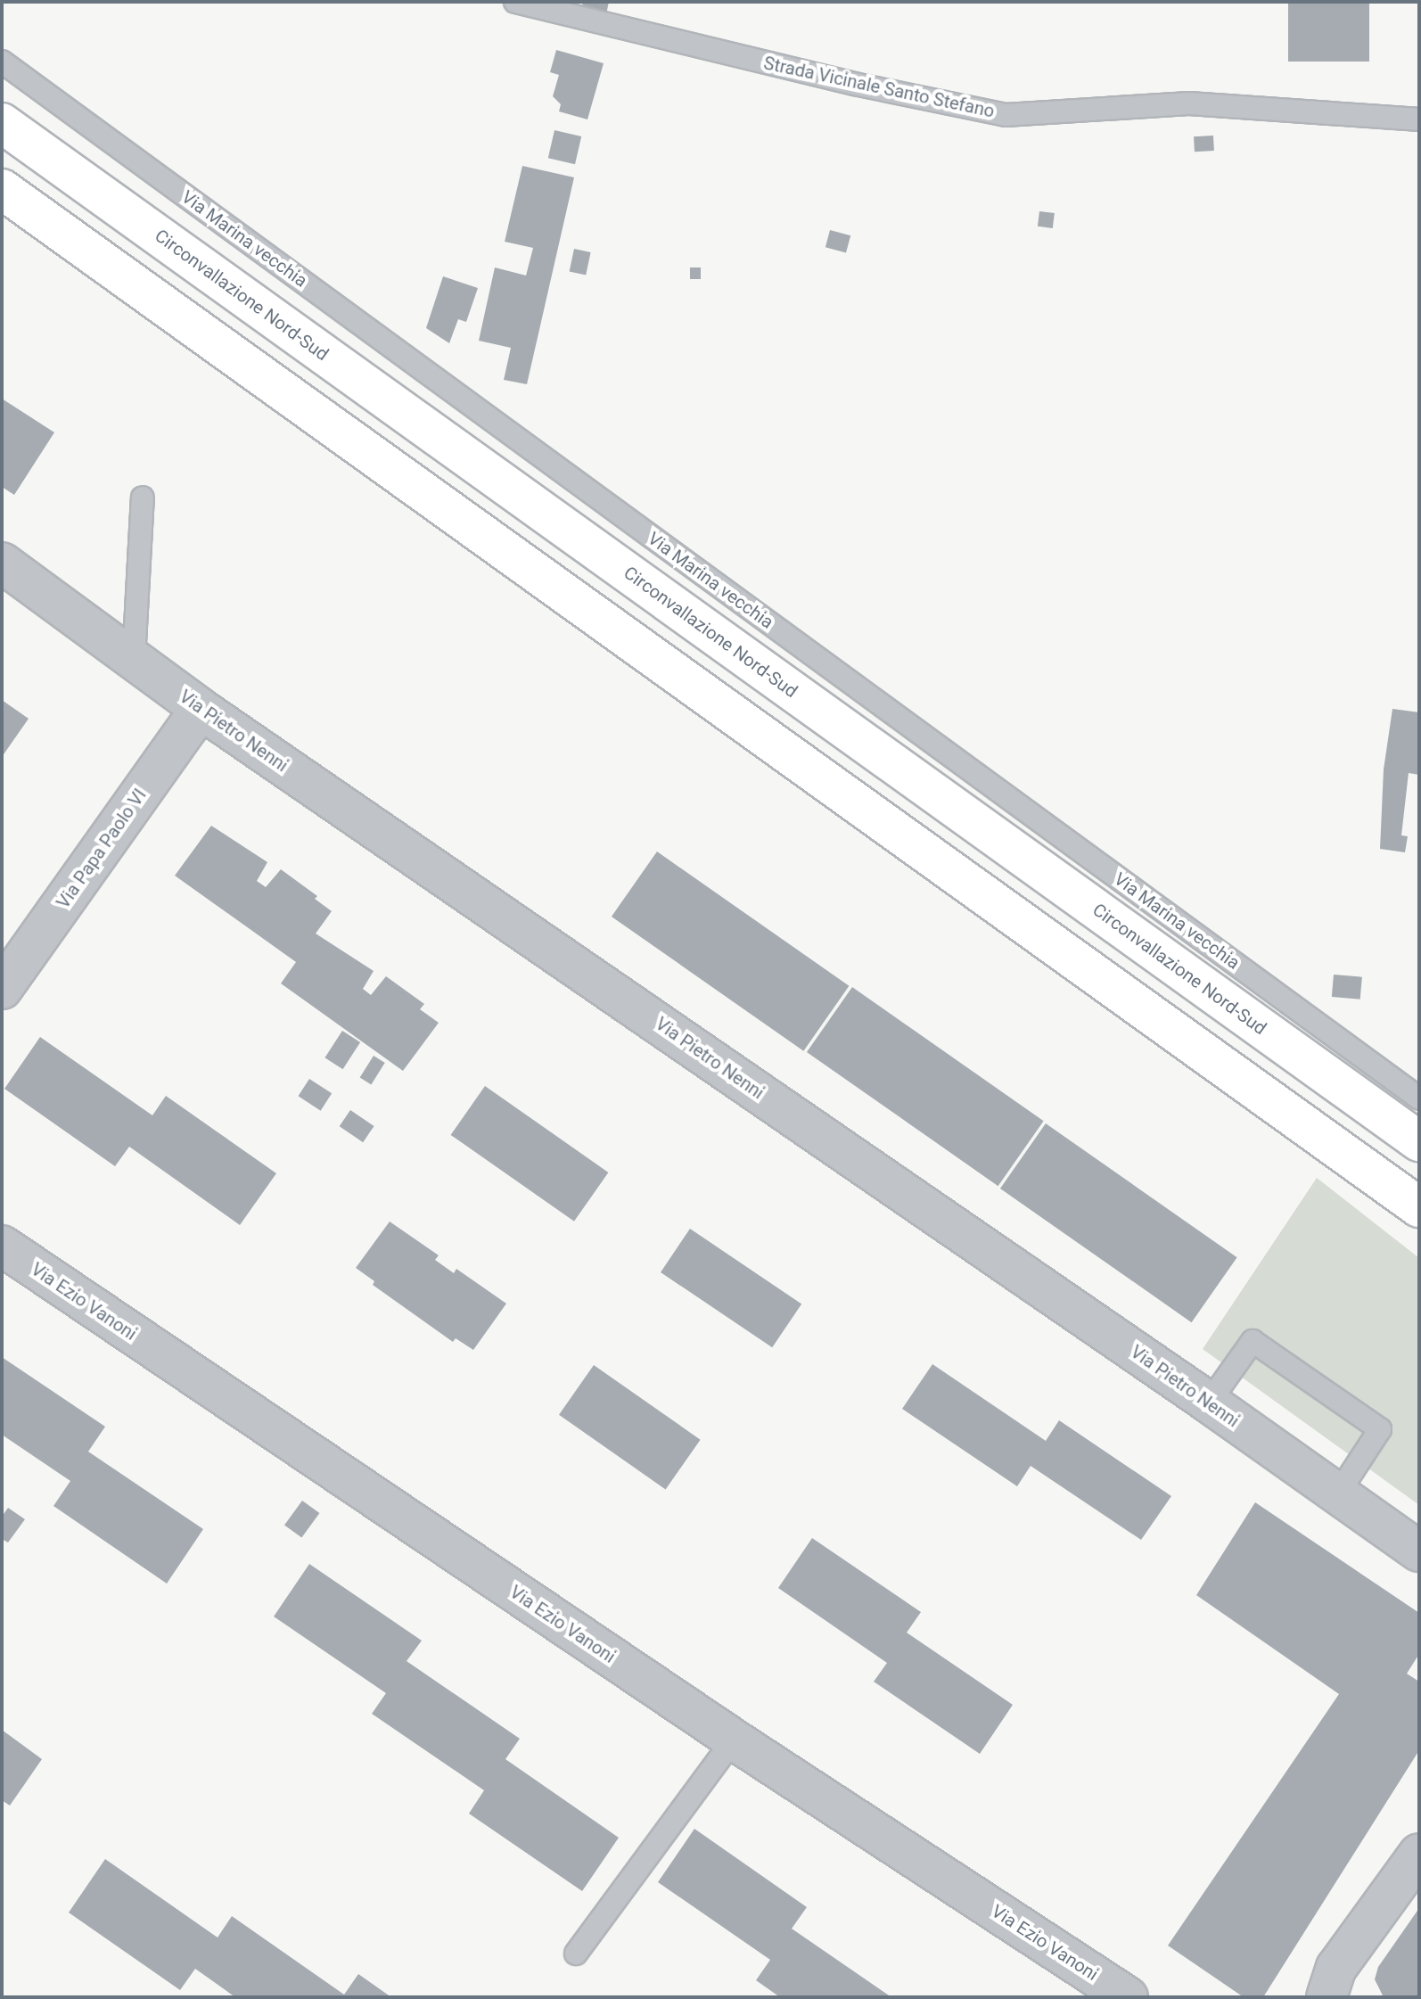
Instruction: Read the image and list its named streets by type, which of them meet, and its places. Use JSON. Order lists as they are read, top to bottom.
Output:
{
  "streets": {
    "main road": ["Circonvallazione Nord-Sud"],
    "street": ["Via Pietro Nenni", "Via Papa Paolo VI", "Via Ezio Vanoni"],
    "lane": ["Strada Vicinale Santo Stefano", "Via Marina vecchia"]
  },
  "crossings": [
    ["Via Pietro Nenni", "Via Papa Paolo VI"]
  ]
}
